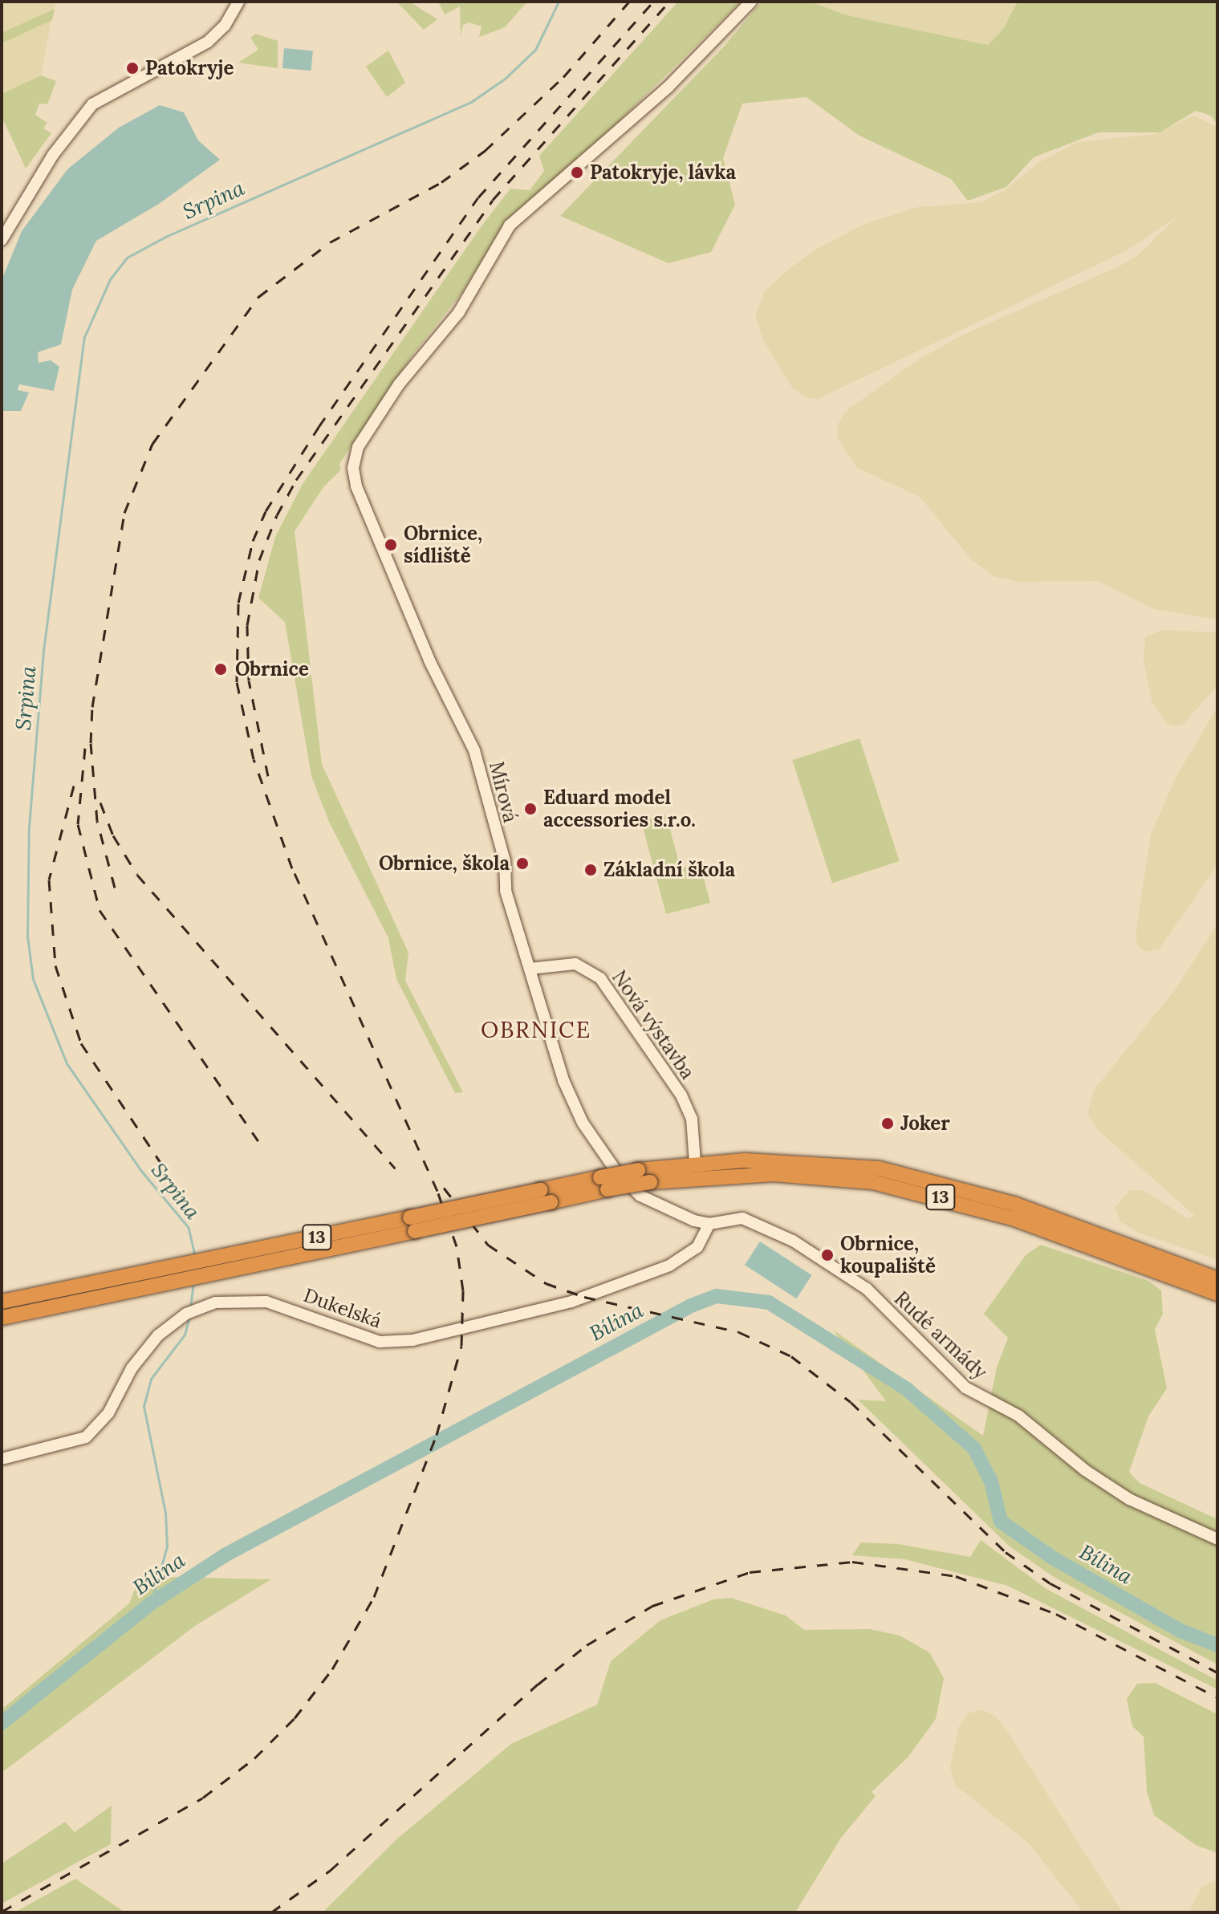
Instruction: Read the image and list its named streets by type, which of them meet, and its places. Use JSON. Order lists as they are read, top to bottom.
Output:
{
  "streets": {
    "highway": ["13"],
    "street": [
      "Mírová",
      "Nová výstavba",
      "Dukelská",
      "Rudé armády"
    ]
  },
  "crossings": [
    ["Mírová", "Nová výstavba"],
    ["Mírová", "Dukelská"],
    ["Mírová", "Rudé armády"],
    ["Nová výstavba", "13"],
    ["Dukelská", "Rudé armády"]
  ],
  "districts": ["OBRNICE"],
  "water": ["Srpina", "Bílina"],
  "places": [
    "Patokryje",
    "Patokryje, lávka",
    "Obrnice, sídliště",
    "Obrnice",
    "Eduard model accessories s.r.o.",
    "Obrnice, škola",
    "Základní škola",
    "Joker",
    "Obrnice, koupaliště"
  ]
}
